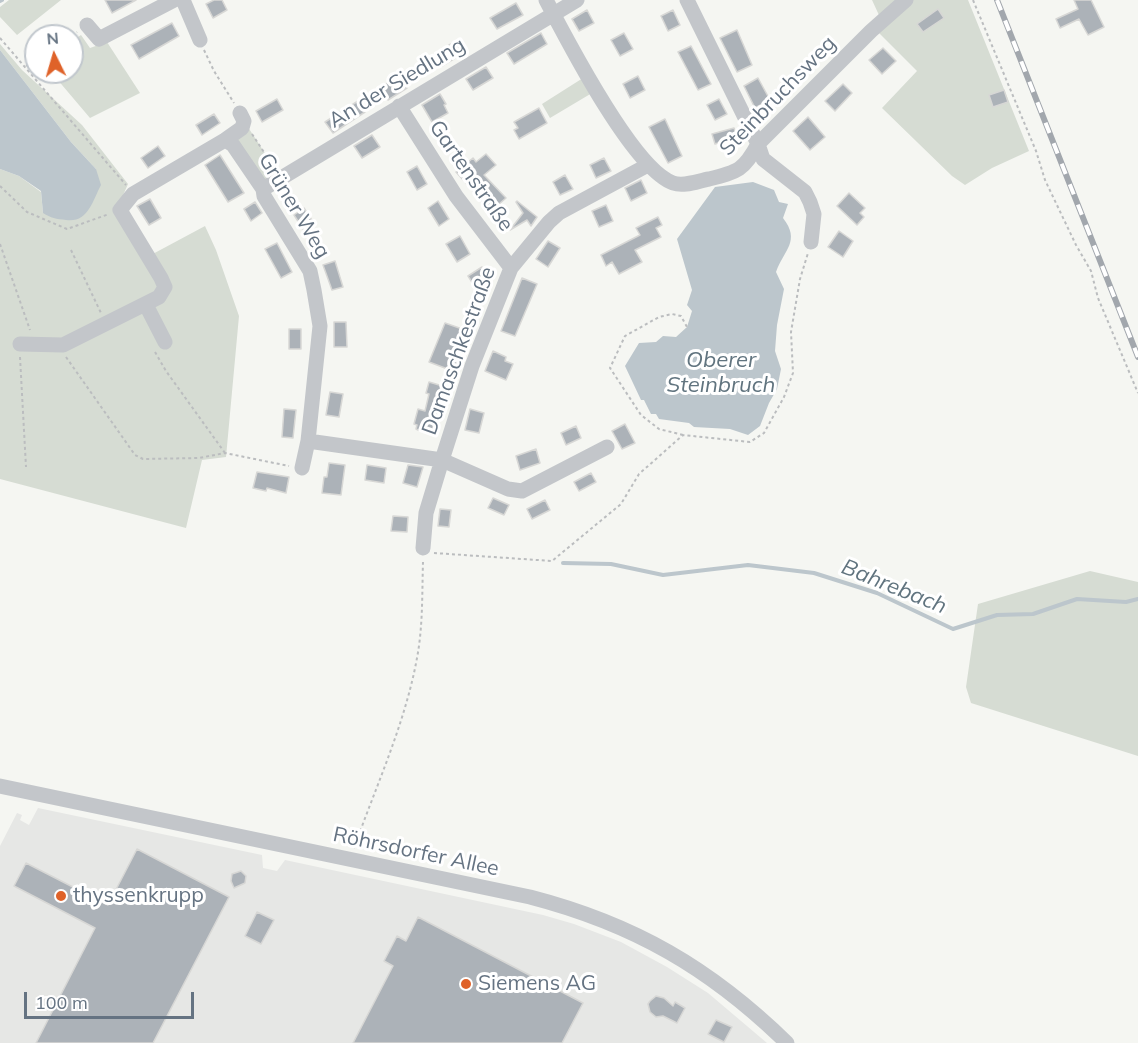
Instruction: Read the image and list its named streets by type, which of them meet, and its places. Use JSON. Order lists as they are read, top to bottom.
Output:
{
  "streets": {
    "street": [
      "An der Siedlung",
      "Steinbruchsweg",
      "Gartenstraße",
      "Grüner Weg",
      "Damaschkestraße",
      "Röhrsdorfer Allee"
    ]
  },
  "crossings": [
    ["An der Siedlung", "Steinbruchsweg"],
    ["An der Siedlung", "Gartenstraße"],
    ["An der Siedlung", "Grüner Weg"],
    ["Steinbruchsweg", "Damaschkestraße"],
    ["Gartenstraße", "Damaschkestraße"]
  ],
  "water": ["Oberer Steinbruch", "Bahrebach"],
  "places": ["thyssenkrupp", "Siemens AG"],
  "scale_bar": "100 m",
  "north": "top"
}
